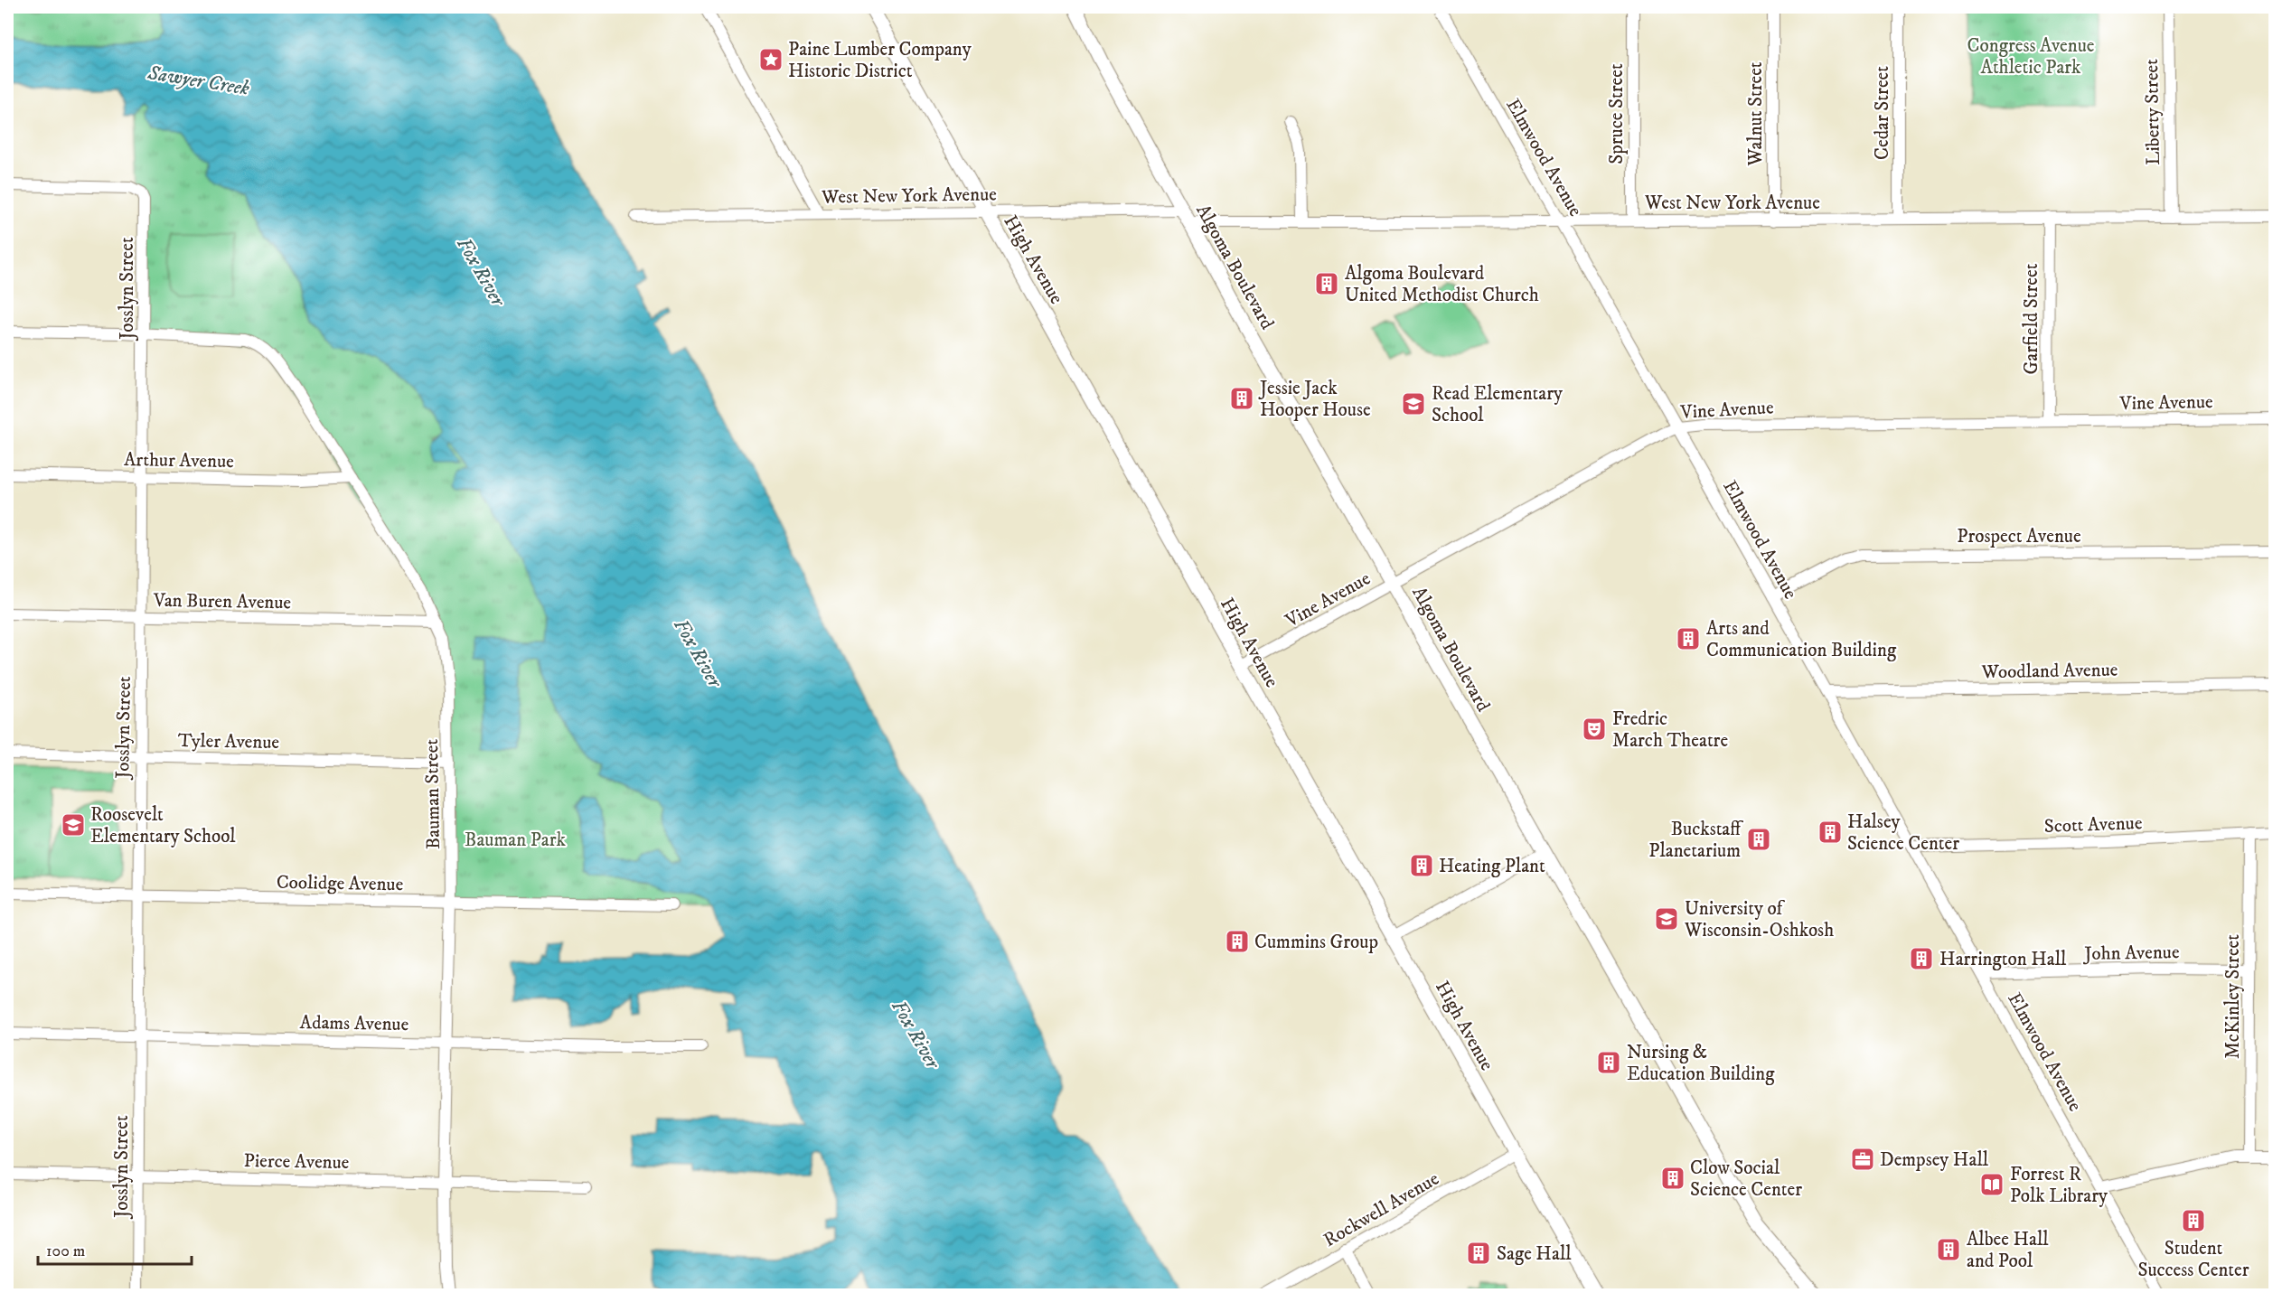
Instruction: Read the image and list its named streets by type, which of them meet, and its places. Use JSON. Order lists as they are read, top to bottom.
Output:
{
  "streets": {
    "main road": ["High Avenue", "Algoma Boulevard"],
    "street": [
      "Liberty Street",
      "Cedar Street",
      "Spruce Street",
      "Walnut Street",
      "Elmwood Avenue",
      "West New York Avenue",
      "Josslyn Street",
      "Garfield Street",
      "Vine Avenue",
      "Arthur Avenue",
      "Prospect Avenue",
      "Van Buren Avenue",
      "Woodland Avenue",
      "Tyler Avenue",
      "Bauman Street",
      "Scott Avenue",
      "Coolidge Avenue",
      "John Avenue",
      "McKinley Street",
      "Adams Avenue",
      "Pierce Avenue",
      "Rockwell Avenue"
    ]
  },
  "crossings": [
    ["Liberty Street", "West New York Avenue"],
    ["Cedar Street", "West New York Avenue"],
    ["Spruce Street", "West New York Avenue"],
    ["Walnut Street", "West New York Avenue"],
    ["Elmwood Avenue", "West New York Avenue"],
    ["Elmwood Avenue", "Vine Avenue"],
    ["Elmwood Avenue", "Prospect Avenue"],
    ["Elmwood Avenue", "Woodland Avenue"],
    ["Elmwood Avenue", "Scott Avenue"],
    ["Elmwood Avenue", "John Avenue"],
    ["West New York Avenue", "High Avenue"],
    ["West New York Avenue", "Algoma Boulevard"],
    ["West New York Avenue", "Garfield Street"],
    ["High Avenue", "Vine Avenue"],
    ["High Avenue", "Rockwell Avenue"],
    ["Algoma Boulevard", "Vine Avenue"],
    ["Josslyn Street", "Arthur Avenue"],
    ["Josslyn Street", "Van Buren Avenue"],
    ["Josslyn Street", "Tyler Avenue"],
    ["Josslyn Street", "Bauman Street"],
    ["Josslyn Street", "Coolidge Avenue"],
    ["Josslyn Street", "Adams Avenue"],
    ["Josslyn Street", "Pierce Avenue"],
    ["Garfield Street", "Vine Avenue"],
    ["Arthur Avenue", "Bauman Street"],
    ["Van Buren Avenue", "Bauman Street"],
    ["Tyler Avenue", "Bauman Street"],
    ["Bauman Street", "Coolidge Avenue"],
    ["Bauman Street", "Adams Avenue"],
    ["Bauman Street", "Pierce Avenue"],
    ["Scott Avenue", "McKinley Street"],
    ["John Avenue", "McKinley Street"]
  ],
  "water": ["Sawyer Creek", "Fox River"],
  "parks": ["Congress Avenue Athletic Park", "Bauman Park"],
  "places": {
    "place": ["Paine Lumber Company Historic District"],
    "building": [
      "Algoma Boulevard United Methodist Church",
      "Jessie Jack Hooper House",
      "Arts and Communication Building",
      "Halsey Science Center",
      "Buckstaff Planetarium",
      "Heating Plant",
      "Cummins Group",
      "Harrington Hall",
      "Nursing & Education Building",
      "Clow Social Science Center",
      "Student Success Center",
      "Albee Hall and Pool",
      "Sage Hall"
    ],
    "school or university": ["Read Elementary School", "Roosevelt Elementary School", "University of Wisconsin-Oshkosh"],
    "theatre": ["Fredric March Theatre"],
    "office": ["Dempsey Hall"],
    "library": ["Forrest R Polk Library"]
  },
  "scale_bar": "100 m"
}
